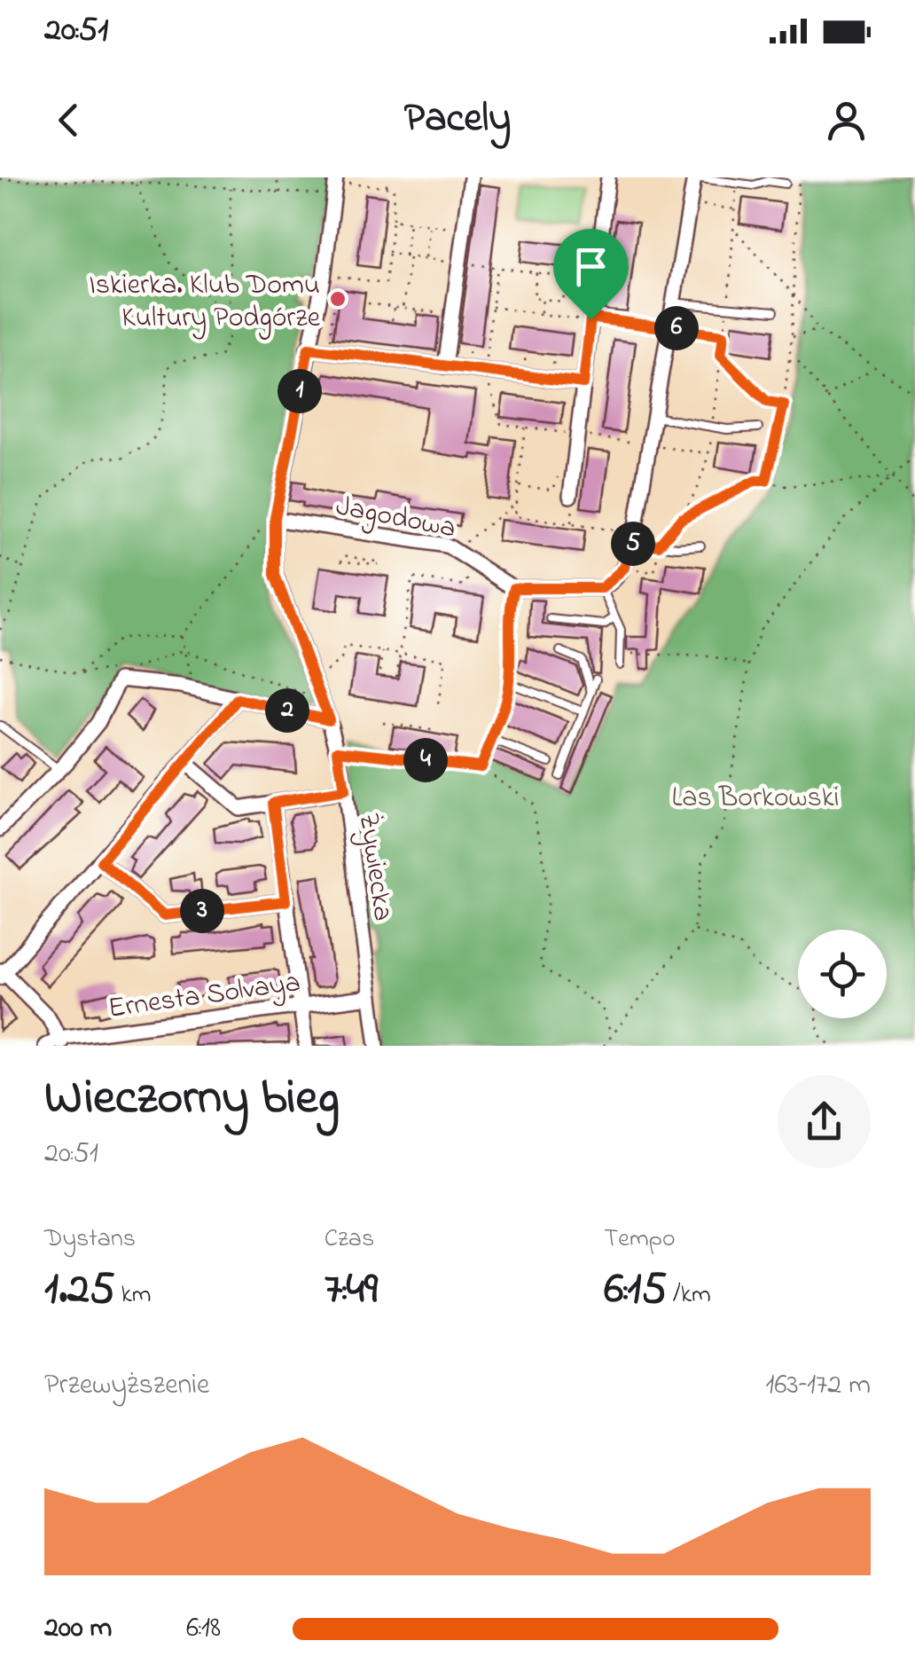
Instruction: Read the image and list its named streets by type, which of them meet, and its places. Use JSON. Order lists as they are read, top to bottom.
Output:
{
  "streets": {
    "street": ["Jagodowa", "Żywiecka", "Ernesta Solvaya"]
  },
  "crossings": [
    ["Jagodowa", "Żywiecka"],
    ["Żywiecka", "Ernesta Solvaya"]
  ],
  "parks": ["Las Borkowski"],
  "places": ["Iskierka. Klub Domu Kultury Podgórze"],
  "page": {
    "status": "20:51",
    "header": "Pacely",
    "pins": [
      "6",
      "1",
      "5",
      "2",
      "4",
      "3"
    ],
    "heading": ["Wieczorny bieg", "20:51"],
    "stats": [
      ["Dystans", "1.25 km"],
      ["Czas", "7:49"],
      ["Tempo", "6:15 /km"]
    ],
    "chart": ["Przewyższenie", "163–172 m"],
    "list": [
      {
        "name": "200 m",
        "note": "6:18"
      }
    ]
  }
}
